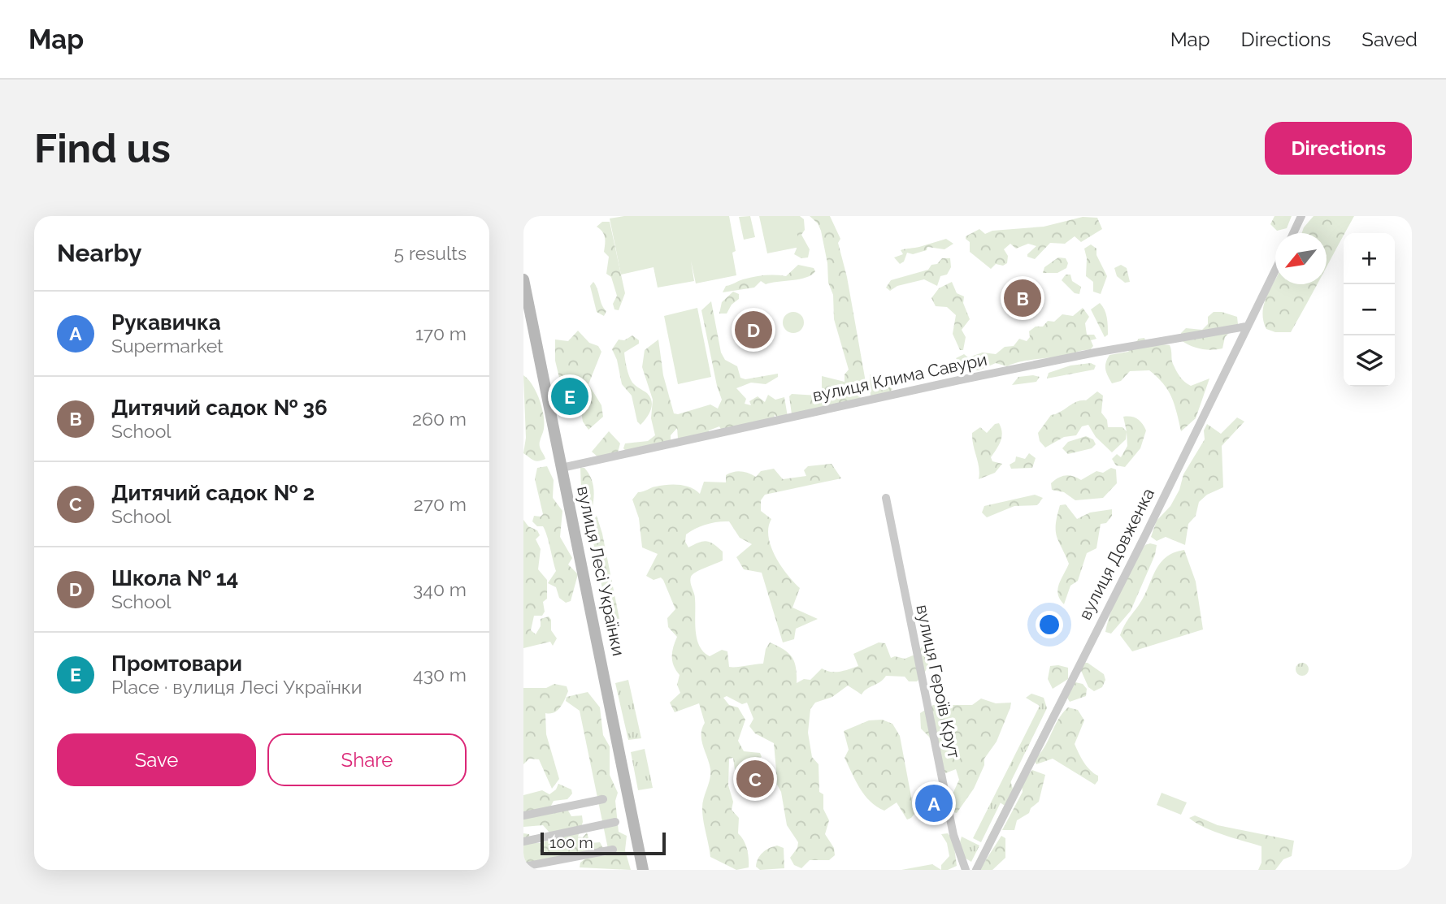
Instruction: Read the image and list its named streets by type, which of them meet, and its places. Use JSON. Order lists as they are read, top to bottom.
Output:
{
  "streets": {
    "main road": ["вулиця Лесі Українки"],
    "street": ["вулиця Клима Савури", "вулиця Довженка", "вулиця Героїв Крут"]
  },
  "crossings": [
    ["вулиця Клима Савури", "вулиця Довженка"],
    ["вулиця Клима Савури", "вулиця Лесі Українки"]
  ],
  "scale_bar": "100 m",
  "north": "bottom left",
  "page": {
    "header": "Map",
    "nav": ["Map", "Directions", "Saved"],
    "buttons": [
      "Directions",
      ["Save", "Share"]
    ],
    "title": "Find us",
    "heading": ["Nearby", "5 results"],
    "map_buttons": ["+", "−"],
    "pins": [
      "B",
      "D",
      "E",
      "C",
      "A"
    ],
    "list": [
      {
        "mark": "A",
        "name": "Рукавичка",
        "note": "Supermarket",
        "value": "170 m"
      },
      {
        "mark": "B",
        "name": "Дитячий садок № 36",
        "note": "School",
        "value": "260 m"
      },
      {
        "mark": "C",
        "name": "Дитячий садок № 2",
        "note": "School",
        "value": "270 m"
      },
      {
        "mark": "D",
        "name": "Школа № 14",
        "note": "School",
        "value": "340 m"
      },
      {
        "mark": "E",
        "name": "Промтовари",
        "note": "Place · вулиця Лесі Українки",
        "value": "430 m"
      }
    ],
    "scale": "100 m"
  }
}
